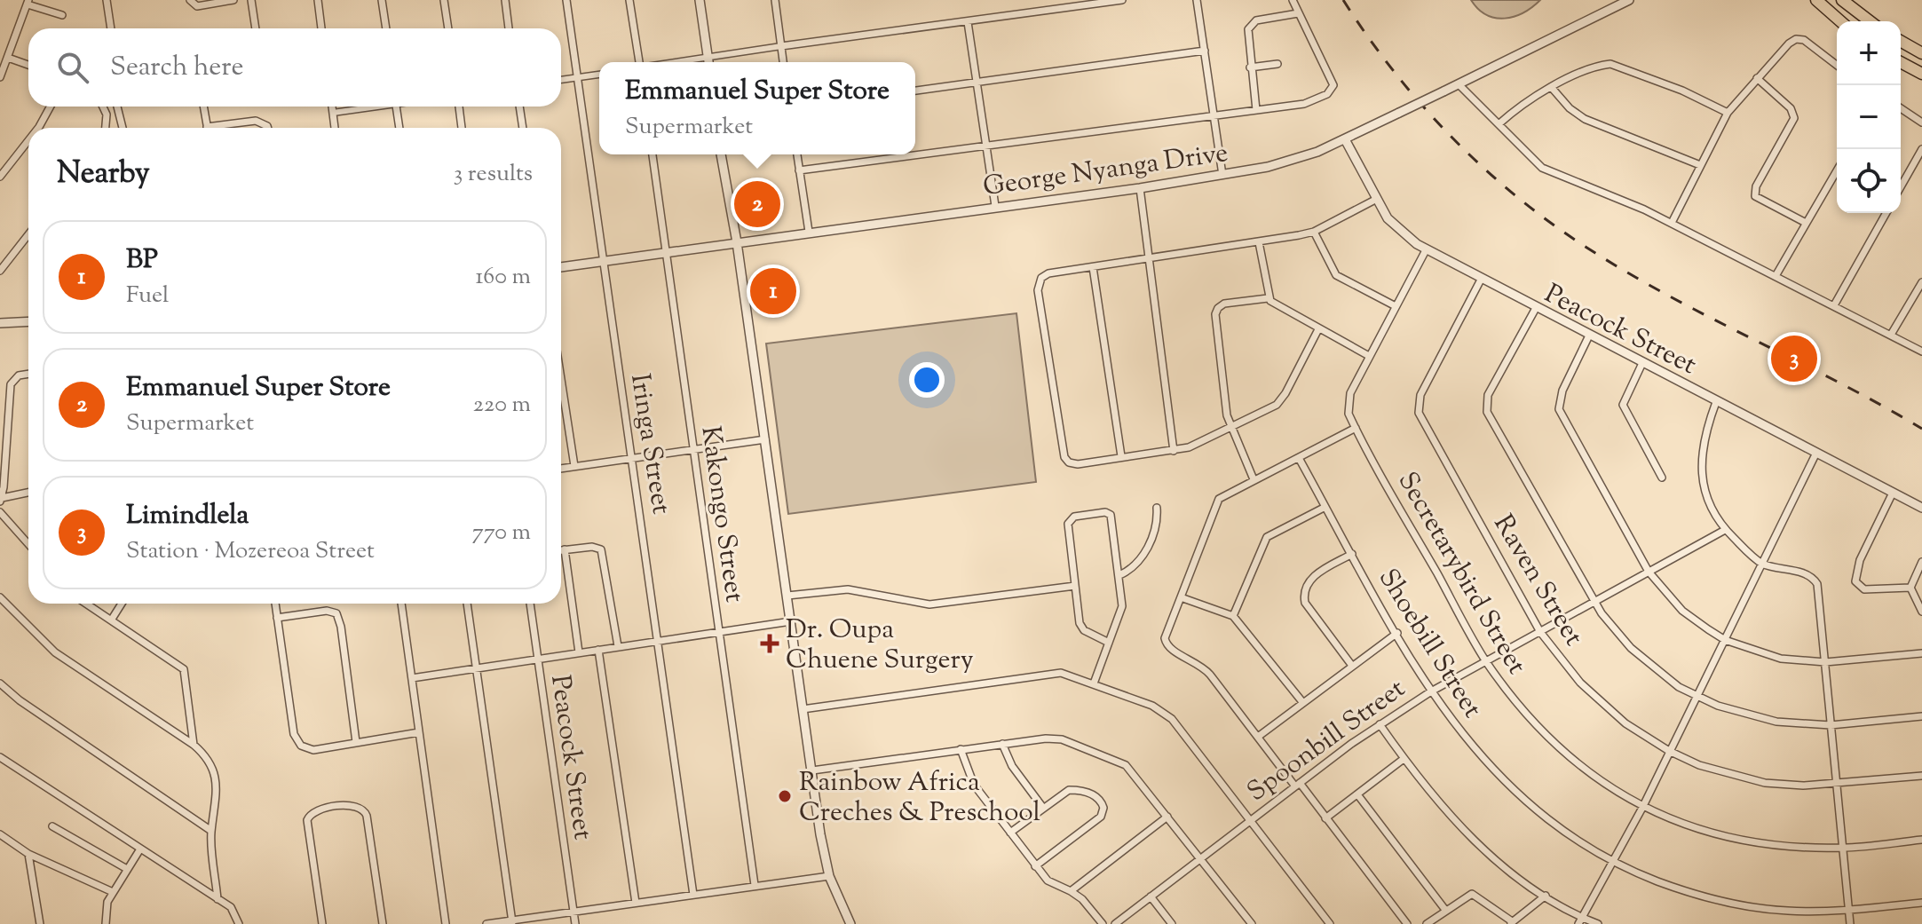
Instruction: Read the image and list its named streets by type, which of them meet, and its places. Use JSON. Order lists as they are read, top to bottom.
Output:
{
  "streets": {
    "street": [
      "George Nyanga Drive",
      "Peacock Street",
      "Iringa Street",
      "Kakongo Street",
      "Secretarybird Street",
      "Raven Street",
      "Shoebill Street",
      "Spoonbill Street"
    ]
  },
  "crossings": [
    ["George Nyanga Drive", "Peacock Street"],
    ["George Nyanga Drive", "Iringa Street"],
    ["George Nyanga Drive", "Kakongo Street"],
    ["Peacock Street", "Secretarybird Street"],
    ["Peacock Street", "Raven Street"],
    ["Secretarybird Street", "Spoonbill Street"],
    ["Raven Street", "Spoonbill Street"],
    ["Shoebill Street", "Spoonbill Street"]
  ],
  "places": {
    "health": ["Dr. Oupa Chuene Surgery"],
    "other": ["Rainbow Africa Creches & Preschool"]
  },
  "page": {
    "map_buttons": ["+", "−"],
    "search": "Search here",
    "popup": ["Emmanuel Super Store", "Supermarket"],
    "heading": ["Nearby", "3 results"],
    "pins": ["2", "1", "3"],
    "list": [
      {
        "mark": "1",
        "name": "BP",
        "note": "Fuel",
        "value": "160 m"
      },
      {
        "mark": "2",
        "name": "Emmanuel Super Store",
        "note": "Supermarket",
        "value": "220 m"
      },
      {
        "mark": "3",
        "name": "Limindlela",
        "note": "Station · Mozereoa Street",
        "value": "770 m"
      }
    ]
  }
}
